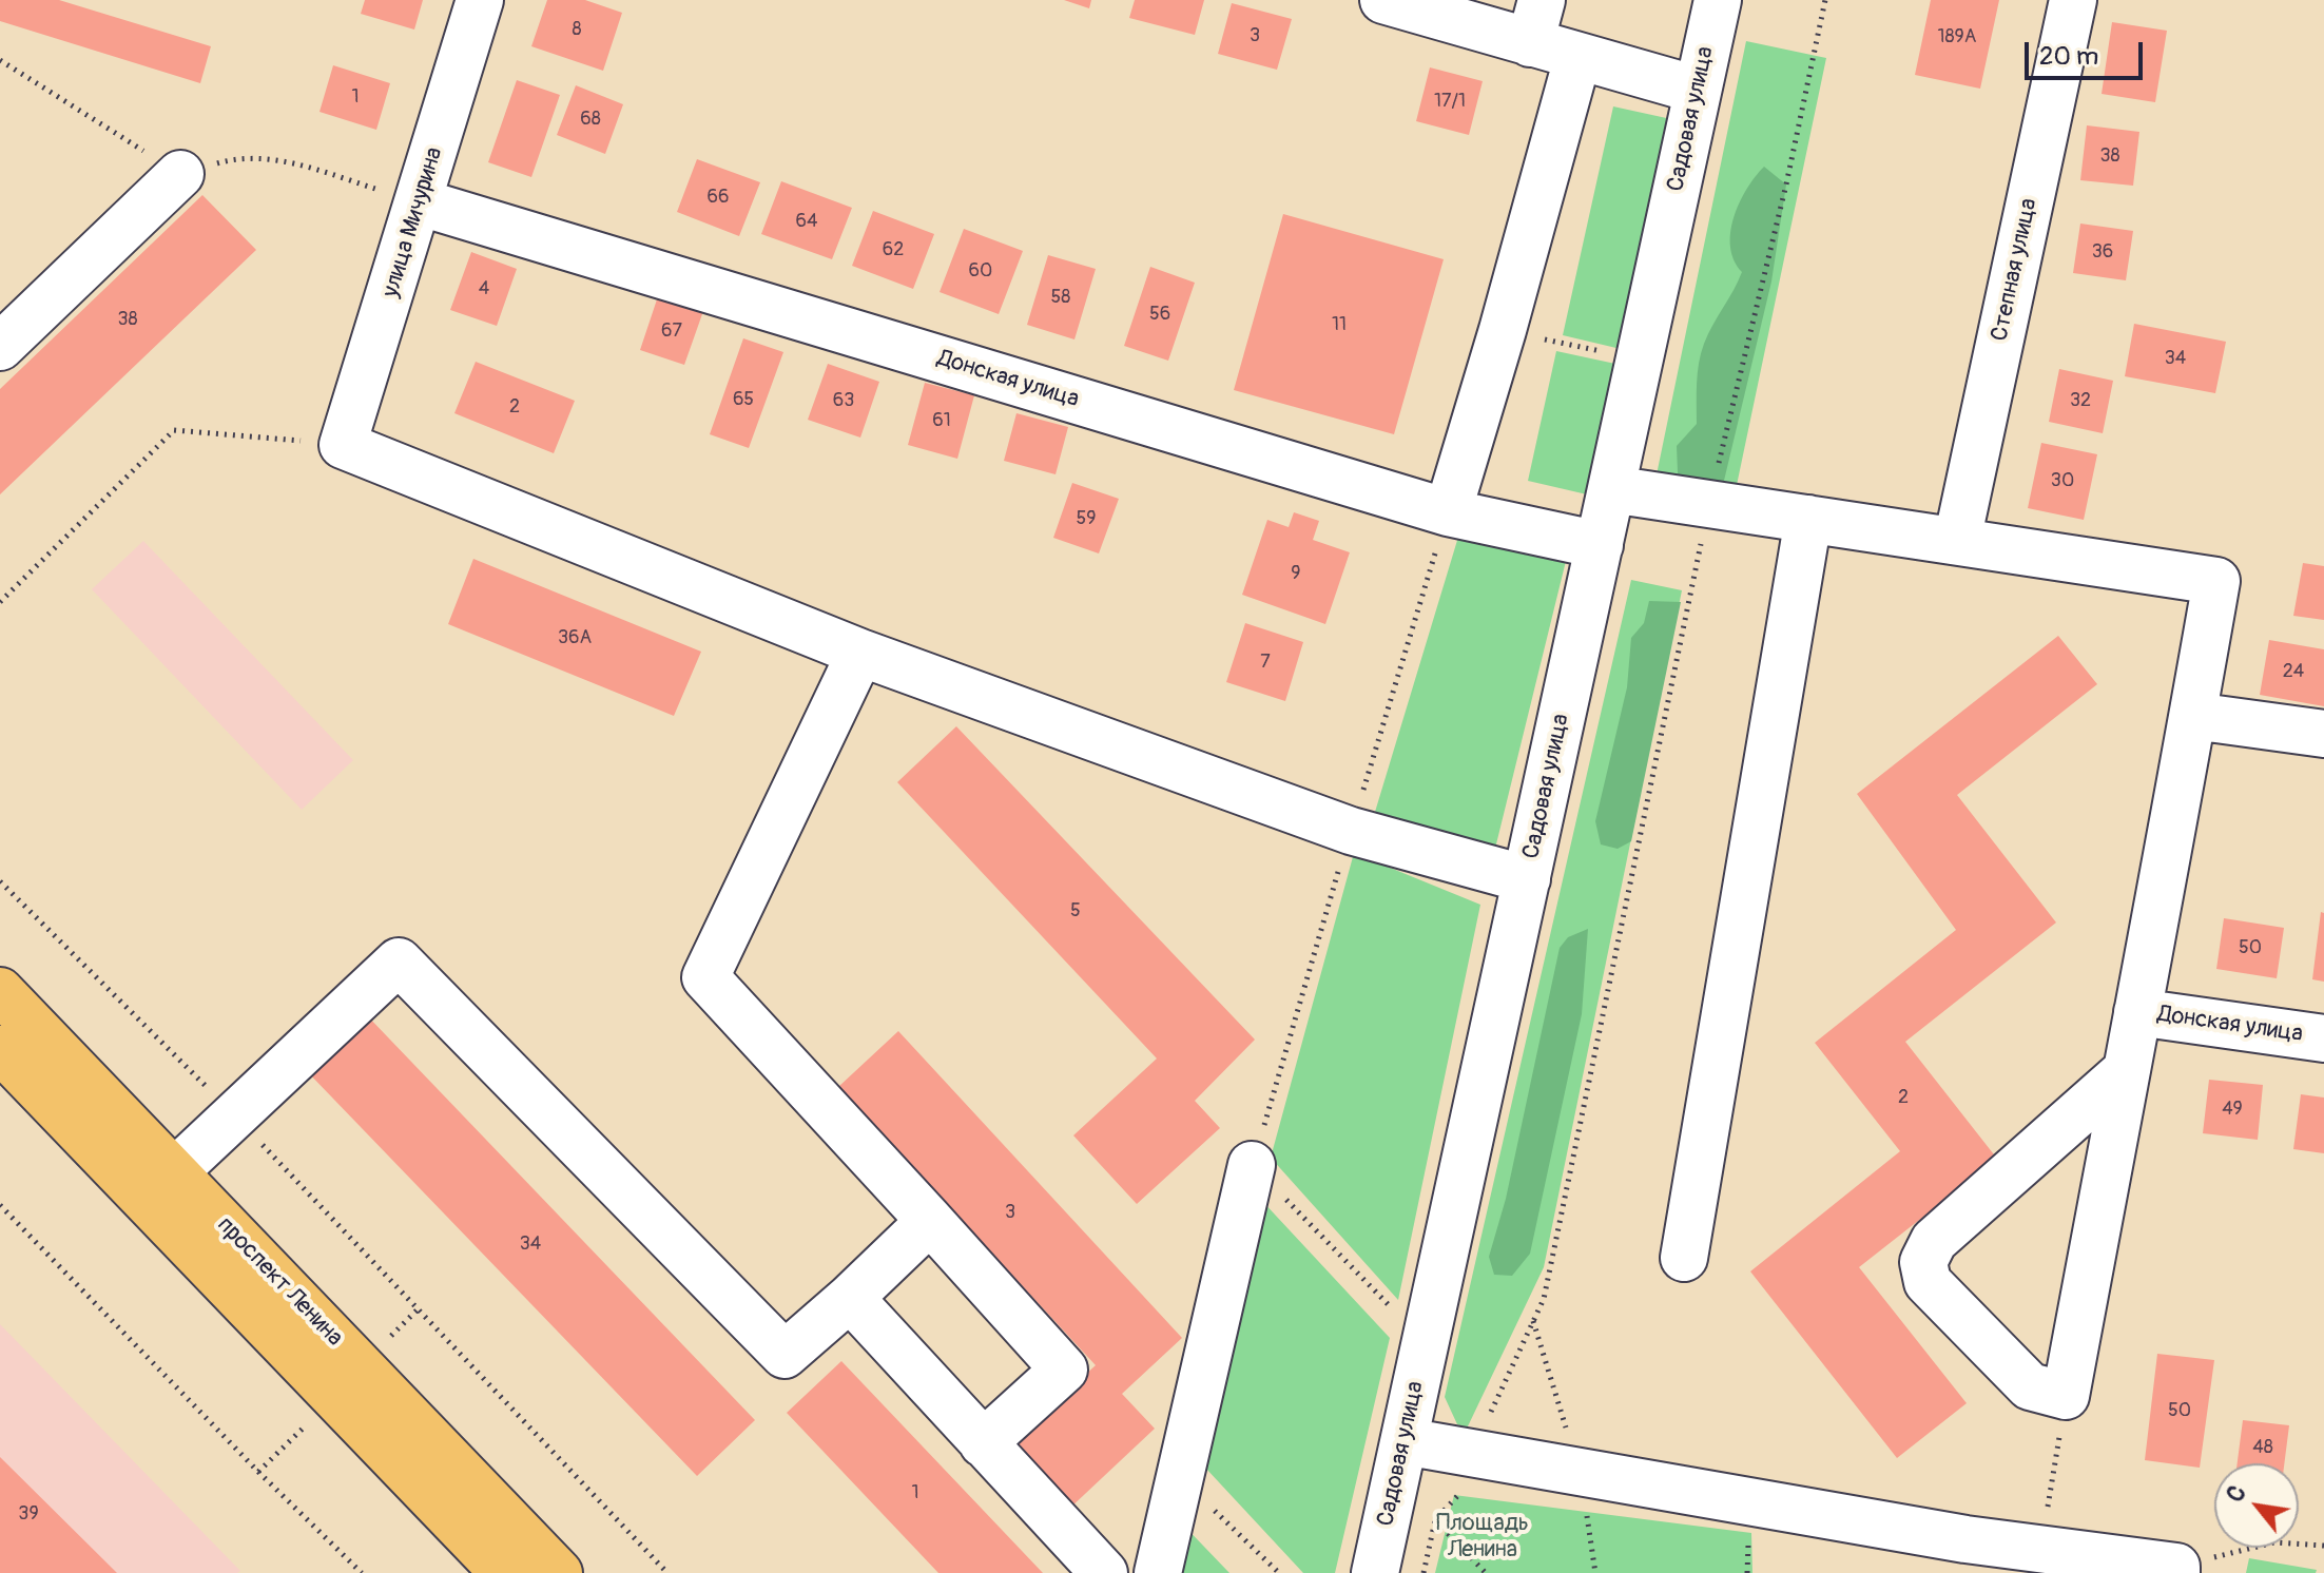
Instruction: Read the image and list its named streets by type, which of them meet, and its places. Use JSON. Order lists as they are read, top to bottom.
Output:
{
  "streets": {
    "main road": ["проспект Ленина"],
    "street": [
      "Садовая улица",
      "улица Мичурина",
      "Степная улица",
      "Донская улица"
    ]
  },
  "crossings": [
    ["Садовая улица", "Донская улица"],
    ["улица Мичурина", "Донская улица"]
  ],
  "parks": ["Площадь Ленина"],
  "house_numbers": [
    "8",
    "3",
    "189А",
    "1",
    "17/1",
    "68",
    "38",
    "66",
    "64",
    "62",
    "36",
    "60",
    "4",
    "58",
    "56",
    "38",
    "11",
    "67",
    "34",
    "65",
    "63",
    "32",
    "2",
    "61",
    "30",
    "59",
    "9",
    "36А",
    "7",
    "24",
    "5",
    "50",
    "2",
    "49",
    "3",
    "34",
    "50",
    "48",
    "1",
    "39"
  ],
  "scale_bar": "20 m",
  "north": "top left"
}
